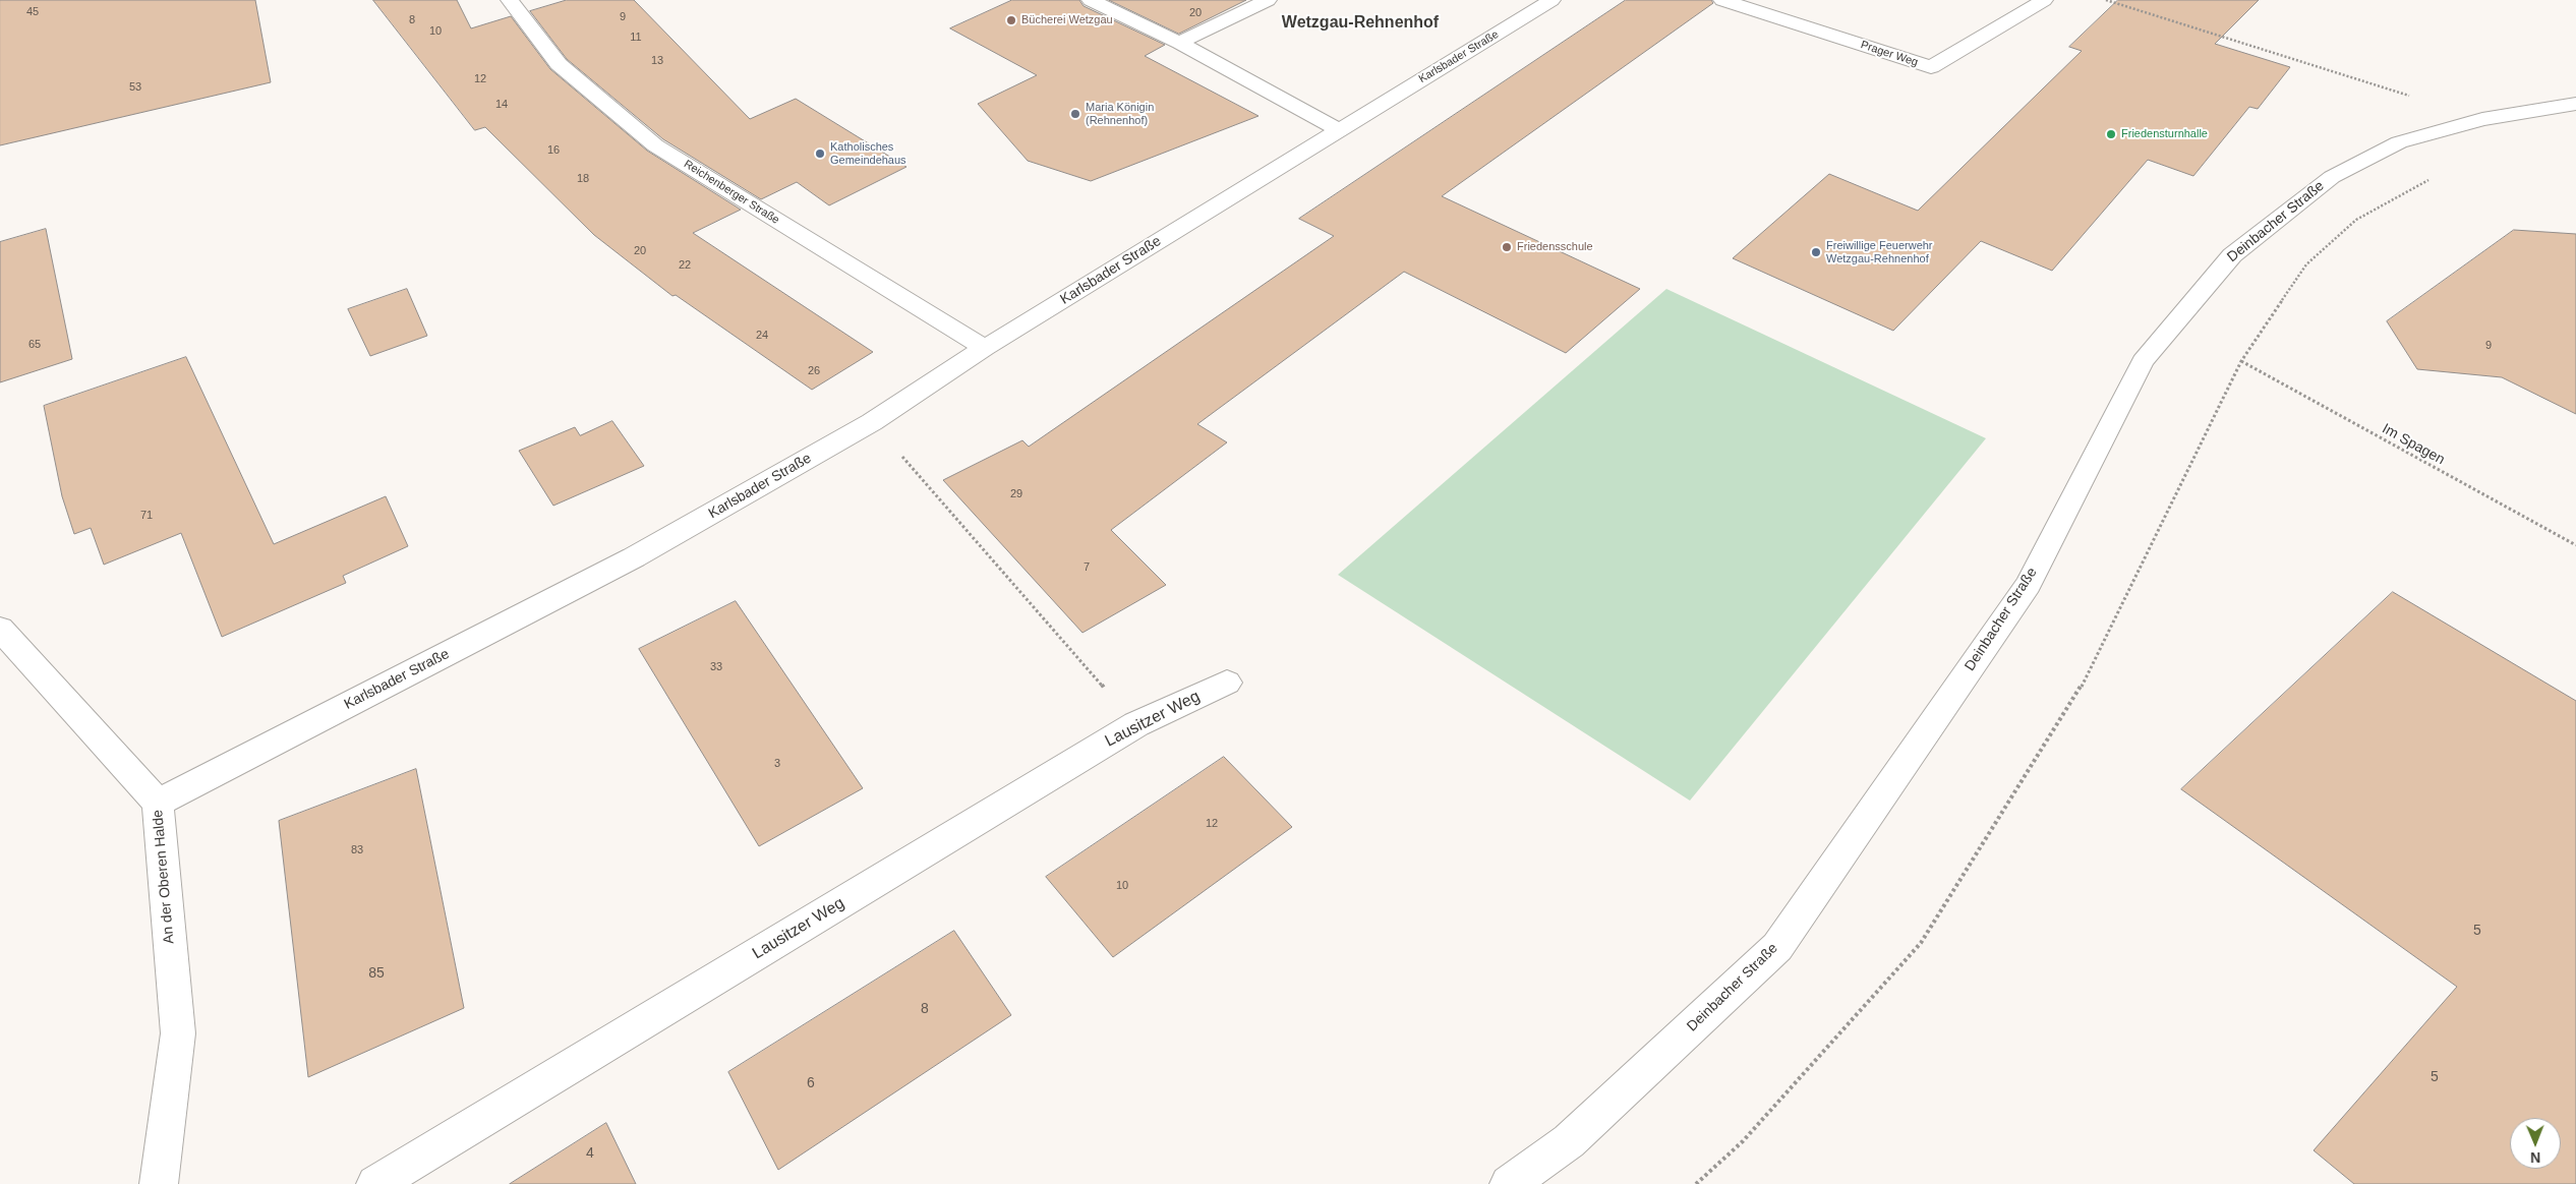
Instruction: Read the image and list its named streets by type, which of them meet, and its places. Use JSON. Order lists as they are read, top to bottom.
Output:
{
  "streets": {
    "street": [
      "Prager Weg",
      "Karlsbader Straße",
      "Reichenberger Straße",
      "Deinbacher Straße",
      "Lausitzer Weg",
      "An der Oberen Halde"
    ],
    "path": ["Im Spagen"]
  },
  "crossings": [
    ["Karlsbader Straße", "Reichenberger Straße"],
    ["Karlsbader Straße", "An der Oberen Halde"]
  ],
  "districts": ["Wetzgau-Rehnenhof"],
  "places": [
    "Bücherei Wetzgau",
    "Maria Königin (Rehnenhof)",
    "Friedensturnhalle",
    "Katholisches Gemeindehaus",
    "Friedensschule",
    "Freiwillige Feuerwehr Wetzgau-Rehnenhof"
  ],
  "house_numbers": [
    "45",
    "20",
    "9",
    "8",
    "10",
    "11",
    "13",
    "12",
    "53",
    "14",
    "16",
    "18",
    "20",
    "22",
    "24",
    "65",
    "9",
    "26",
    "29",
    "71",
    "7",
    "33",
    "3",
    "12",
    "83",
    "10",
    "5",
    "85",
    "8",
    "5",
    "6",
    "4"
  ],
  "north": "bottom"
}
